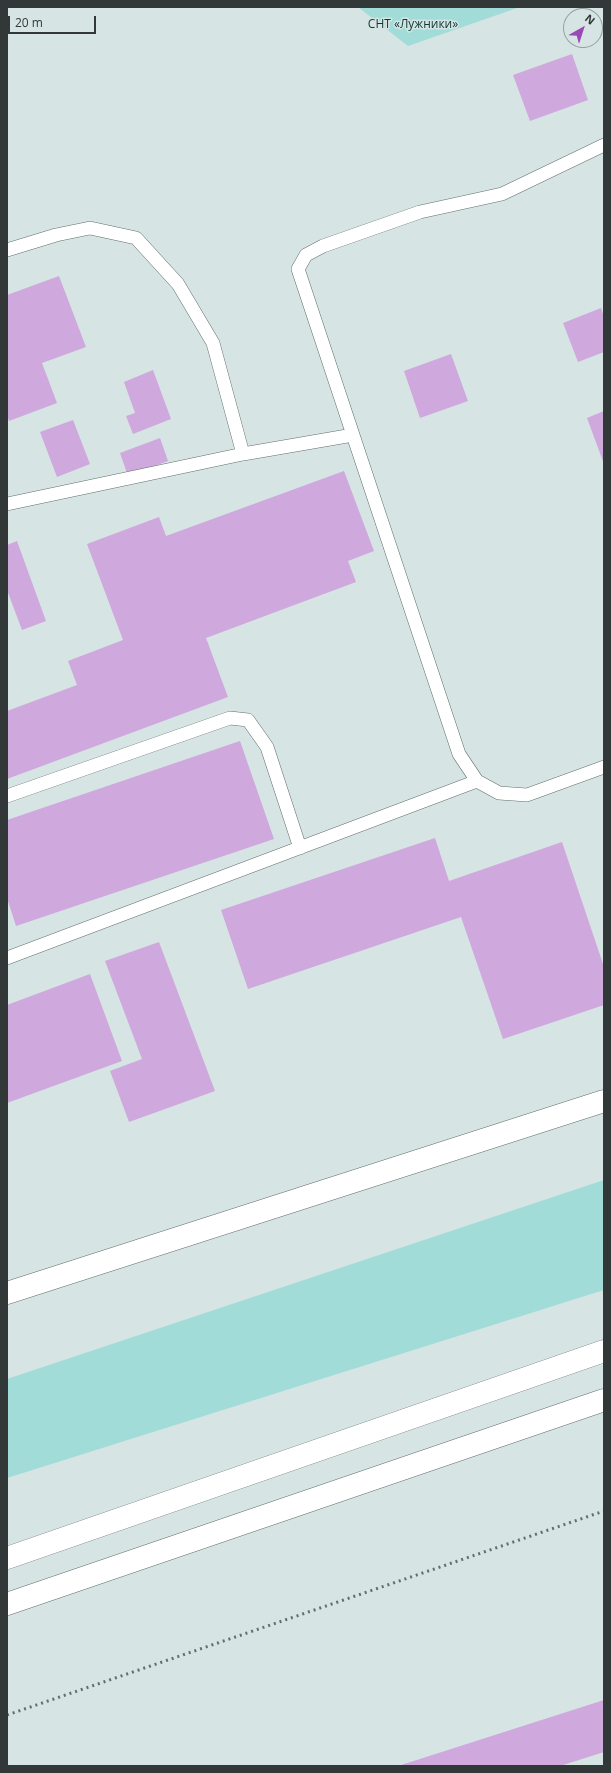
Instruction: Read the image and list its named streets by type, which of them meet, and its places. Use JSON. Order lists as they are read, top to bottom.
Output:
{
  "parks": ["СНТ «Лужники»"],
  "scale_bar": "20 m",
  "north": "top right"
}
